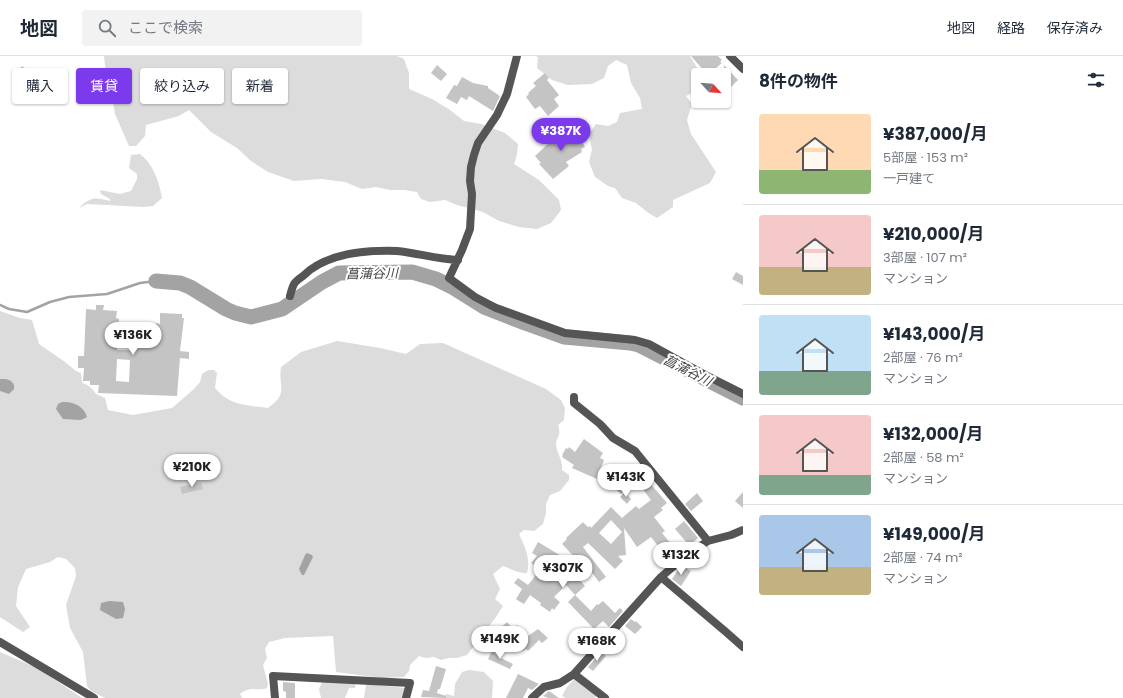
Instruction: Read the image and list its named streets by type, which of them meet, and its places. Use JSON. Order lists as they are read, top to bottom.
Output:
{
  "water": ["菖蒲谷川"],
  "north": "bottom right",
  "page": {
    "header": "地図",
    "search": "ここで検索",
    "nav": ["地図", "経路", "保存済み"],
    "heading": "8件の物件",
    "chip": [
      "購入",
      "賃貸",
      "絞り込み",
      "新着"
    ],
    "list": [
      {
        "name": "¥387,000/月",
        "note": "5部屋 · 153 m² · 一戸建て"
      },
      {
        "name": "¥210,000/月",
        "note": "3部屋 · 107 m² · マンション"
      },
      {
        "name": "¥143,000/月",
        "note": "2部屋 · 76 m² · マンション"
      },
      {
        "name": "¥132,000/月",
        "note": "2部屋 · 58 m² · マンション"
      },
      {
        "name": "¥149,000/月",
        "note": "2部屋 · 74 m² · マンション"
      }
    ],
    "price": [
      "¥387K",
      "¥136K",
      "¥210K",
      "¥143K",
      "¥132K",
      "¥307K",
      "¥149K",
      "¥168K"
    ]
  }
}
